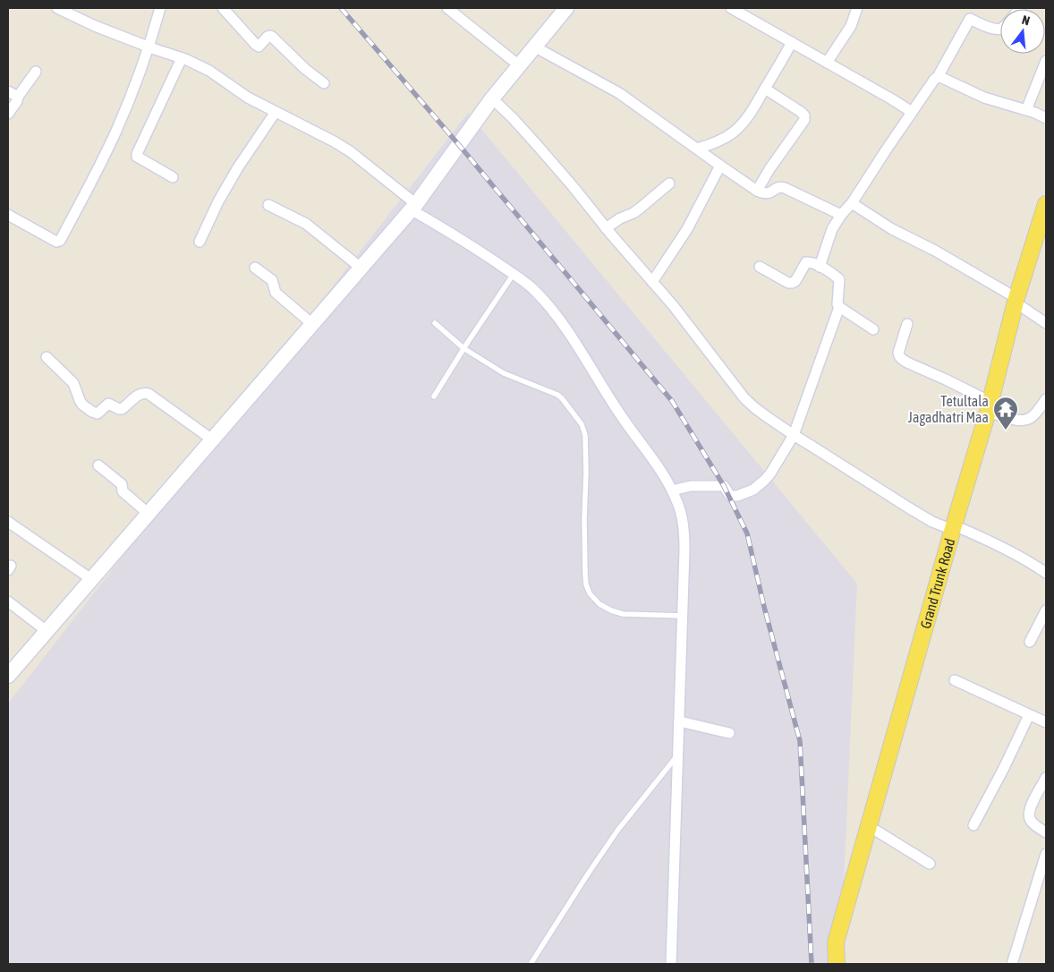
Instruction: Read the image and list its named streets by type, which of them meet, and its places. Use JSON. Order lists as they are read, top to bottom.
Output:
{
  "streets": {
    "main road": ["Grand Trunk Road"]
  },
  "places": {
    "temple": ["Tetultala Jagadhatri Maa"]
  },
  "north": "top"
}
